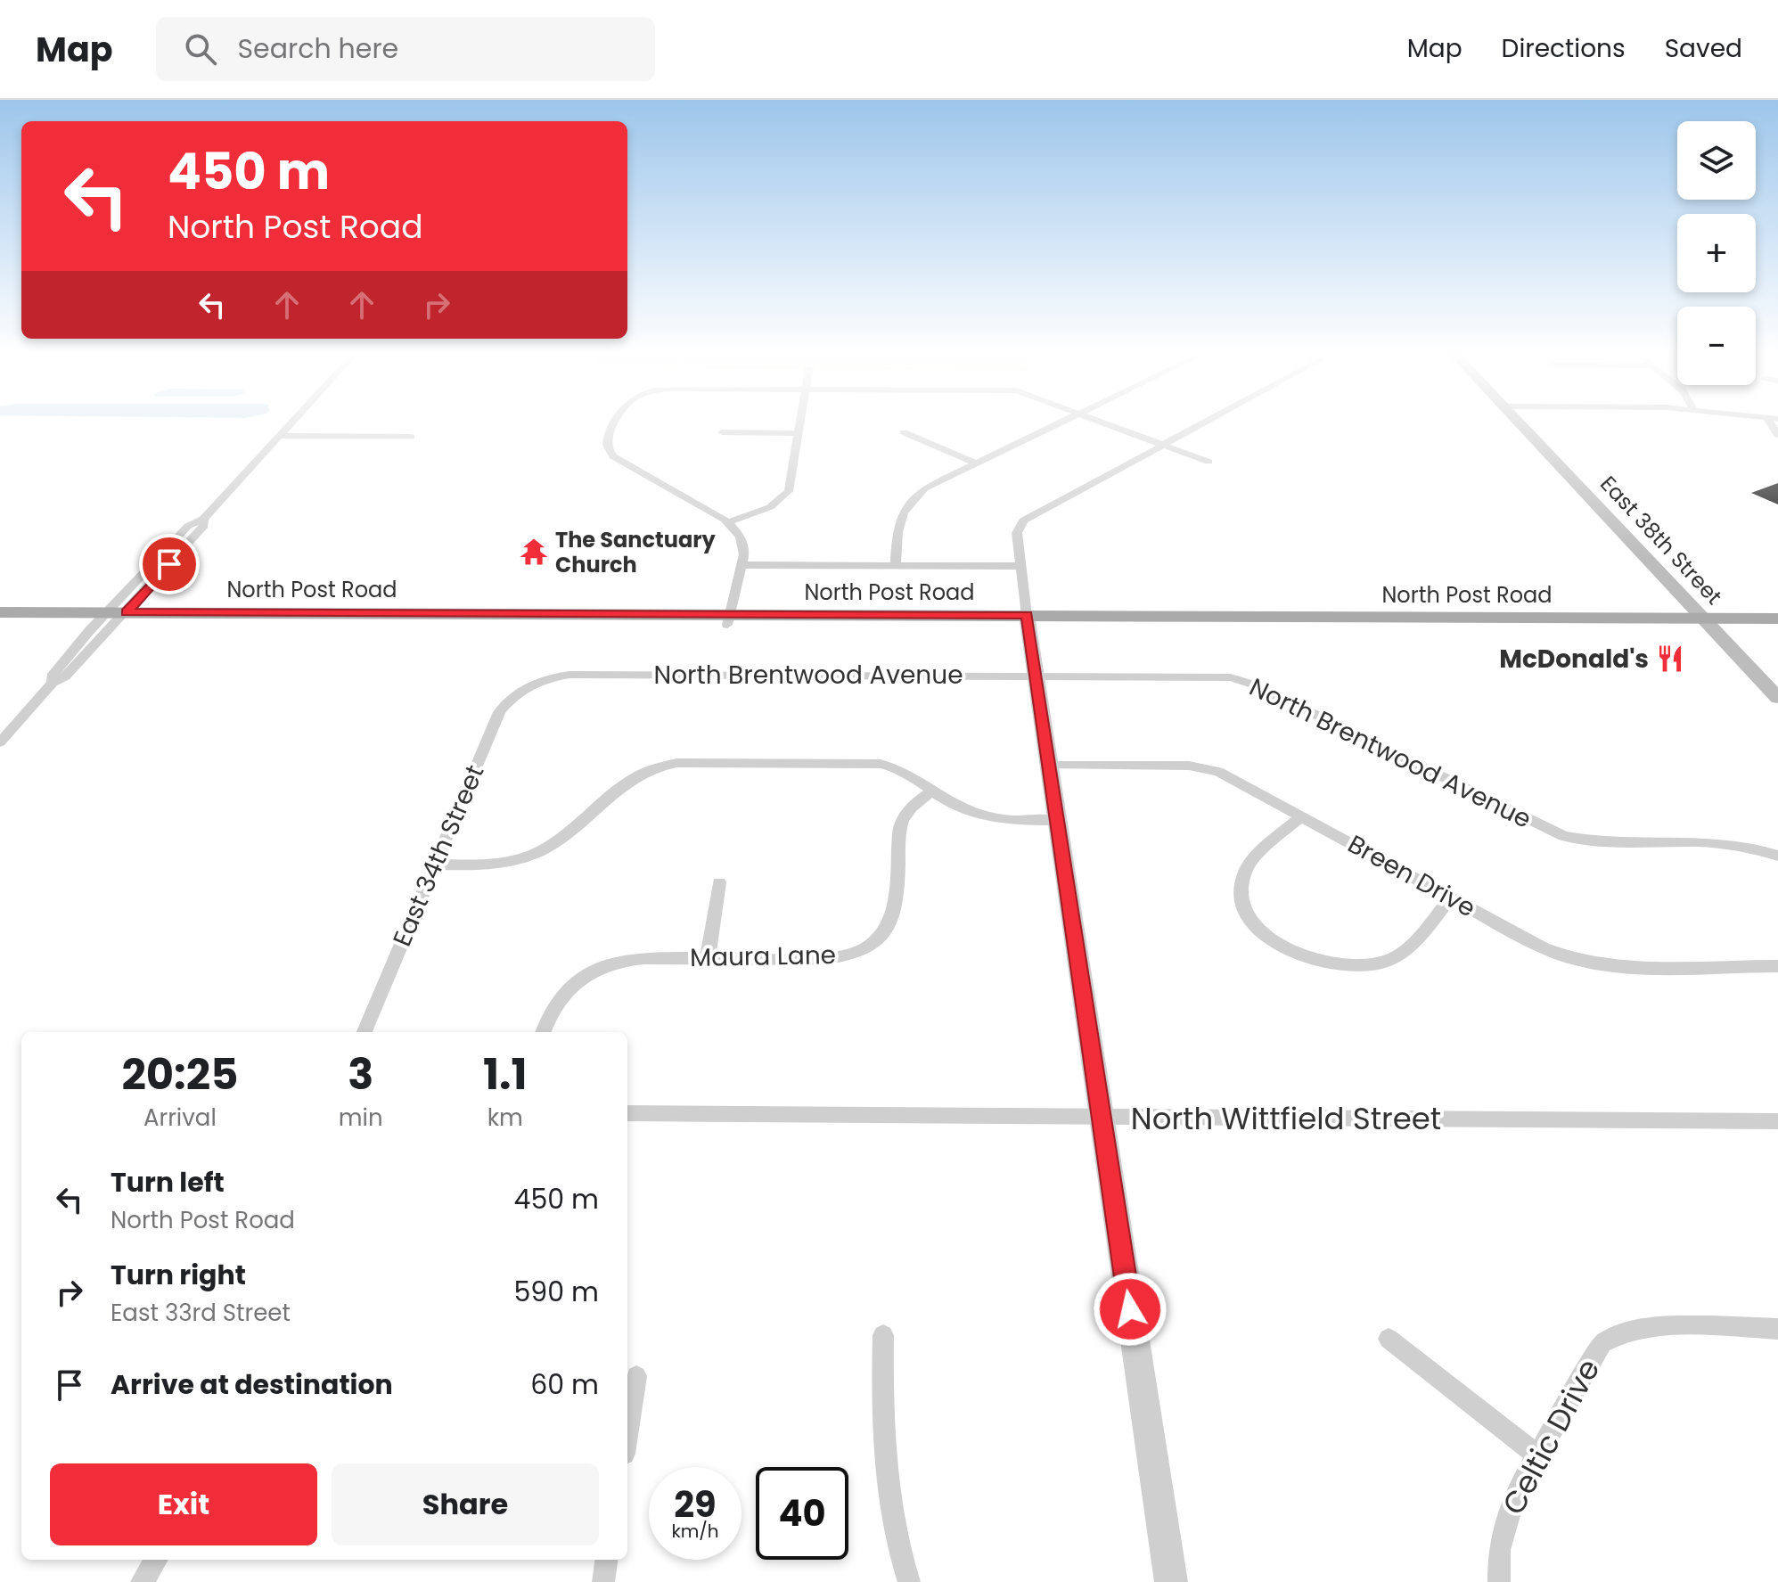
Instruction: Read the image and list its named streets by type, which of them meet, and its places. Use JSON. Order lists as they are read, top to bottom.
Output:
{
  "streets": {
    "main road": ["East 38th Street", "North Post Road"],
    "street": [
      "North Brentwood Avenue",
      "East 34th Street",
      "Breen Drive",
      "Maura Lane",
      "North Wittfield Street",
      "Celtic Drive"
    ]
  },
  "crossings": [
    ["East 38th Street", "North Post Road"],
    ["North Brentwood Avenue", "East 34th Street"]
  ],
  "places": {
    "temple": ["The Sanctuary Church"],
    "restaurant": ["McDonald's"]
  },
  "page": {
    "header": "Map",
    "search": "Search here",
    "nav": ["Map", "Directions", "Saved"],
    "map_buttons": ["+", "−"],
    "turn": ["450 m", "North Post Road"],
    "eta": [
      "20:25",
      "Arrival",
      "3",
      "min",
      "1.1",
      "km"
    ],
    "list": [
      {
        "name": "Turn left",
        "note": "North Post Road",
        "value": "450 m"
      },
      {
        "name": "Turn right",
        "note": "East 33rd Street",
        "value": "590 m"
      },
      {
        "name": "Arrive at destination",
        "value": "60 m"
      }
    ],
    "buttons": ["Exit", "Share"],
    "speed": "29 km/h",
    "limit": "40"
  }
}
